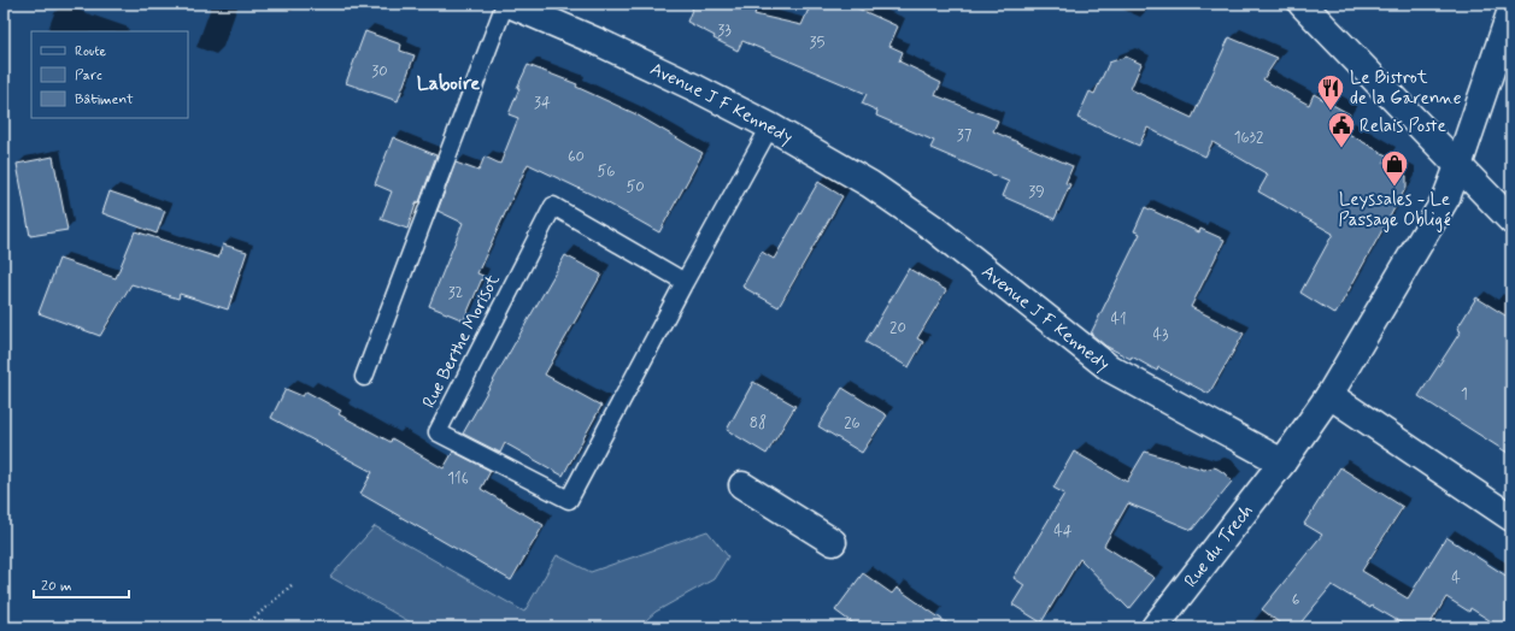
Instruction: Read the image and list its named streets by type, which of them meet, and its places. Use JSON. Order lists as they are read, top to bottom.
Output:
{
  "streets": {
    "street": ["Avenue J F Kennedy", "Rue du Trech"],
    "lane": ["Rue Berthe Morisot"]
  },
  "crossings": [
    ["Avenue J F Kennedy", "Rue Berthe Morisot"],
    ["Avenue J F Kennedy", "Rue du Trech"]
  ],
  "districts": ["Laboire"],
  "places": {
    "restaurant": ["Le Bistrot de la Garenne"],
    "public building": ["Relais Poste"],
    "shop": ["Leyssales - Le Passage Obligé"]
  },
  "house_numbers": [
    "33",
    "35",
    "30",
    "34",
    "37",
    "1632",
    "60",
    "56",
    "50",
    "39",
    "32",
    "41",
    "20",
    "43",
    "1",
    "88",
    "26",
    "116",
    "44",
    "4",
    "6"
  ],
  "legend": ["Route", "Parc", "Bâtiment"],
  "scale_bar": "20 m"
}
